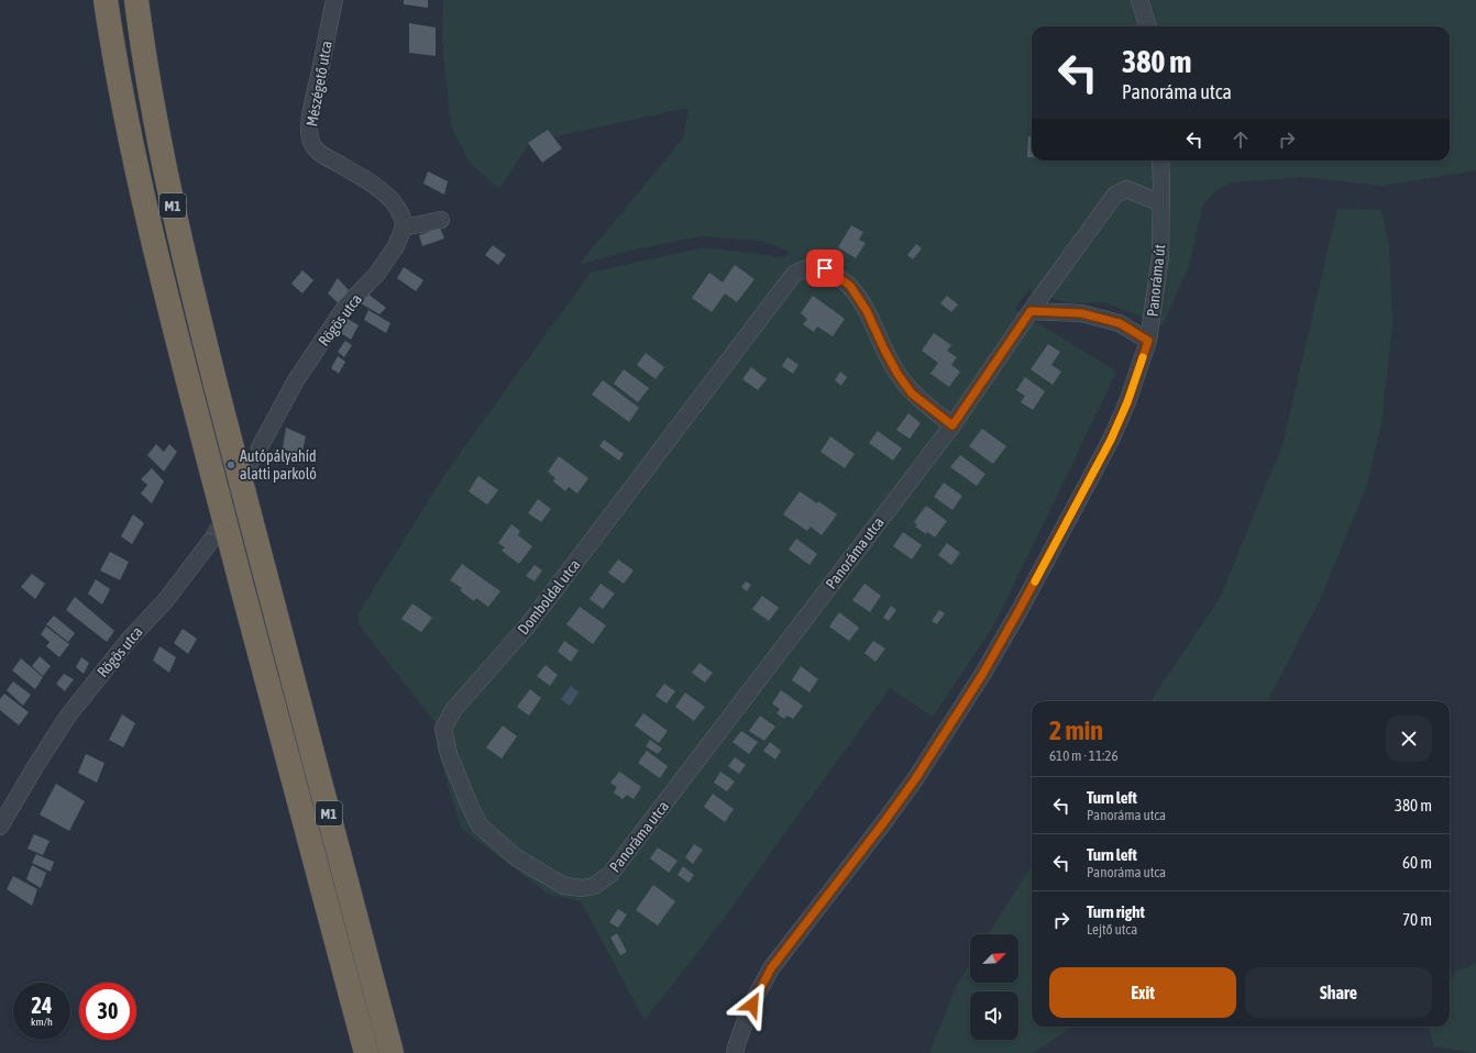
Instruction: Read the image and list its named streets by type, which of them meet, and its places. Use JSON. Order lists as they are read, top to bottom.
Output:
{
  "streets": {
    "highway": ["M1"],
    "street": [
      "Mészégető utca",
      "Panoráma út",
      "Rögös utca",
      "Panoráma utca",
      "Domboldal utca"
    ]
  },
  "crossings": [
    ["Mészégető utca", "Rögös utca"],
    ["Panoráma út", "Panoráma utca"],
    ["Panoráma utca", "Domboldal utca"]
  ],
  "places": ["Autópályahíd alatti parkoló"],
  "north": "top right",
  "page": {
    "turn": ["380 m", "Panoráma utca"],
    "heading": ["2 min", "610 m · 11:26"],
    "list": [
      {
        "name": "Turn left",
        "note": "Panoráma utca",
        "value": "380 m"
      },
      {
        "name": "Turn left",
        "note": "Panoráma utca",
        "value": "60 m"
      },
      {
        "name": "Turn right",
        "note": "Lejtő utca",
        "value": "70 m"
      }
    ],
    "buttons": ["Exit", "Share"],
    "speed": "24 km/h",
    "limit": "30"
  }
}
